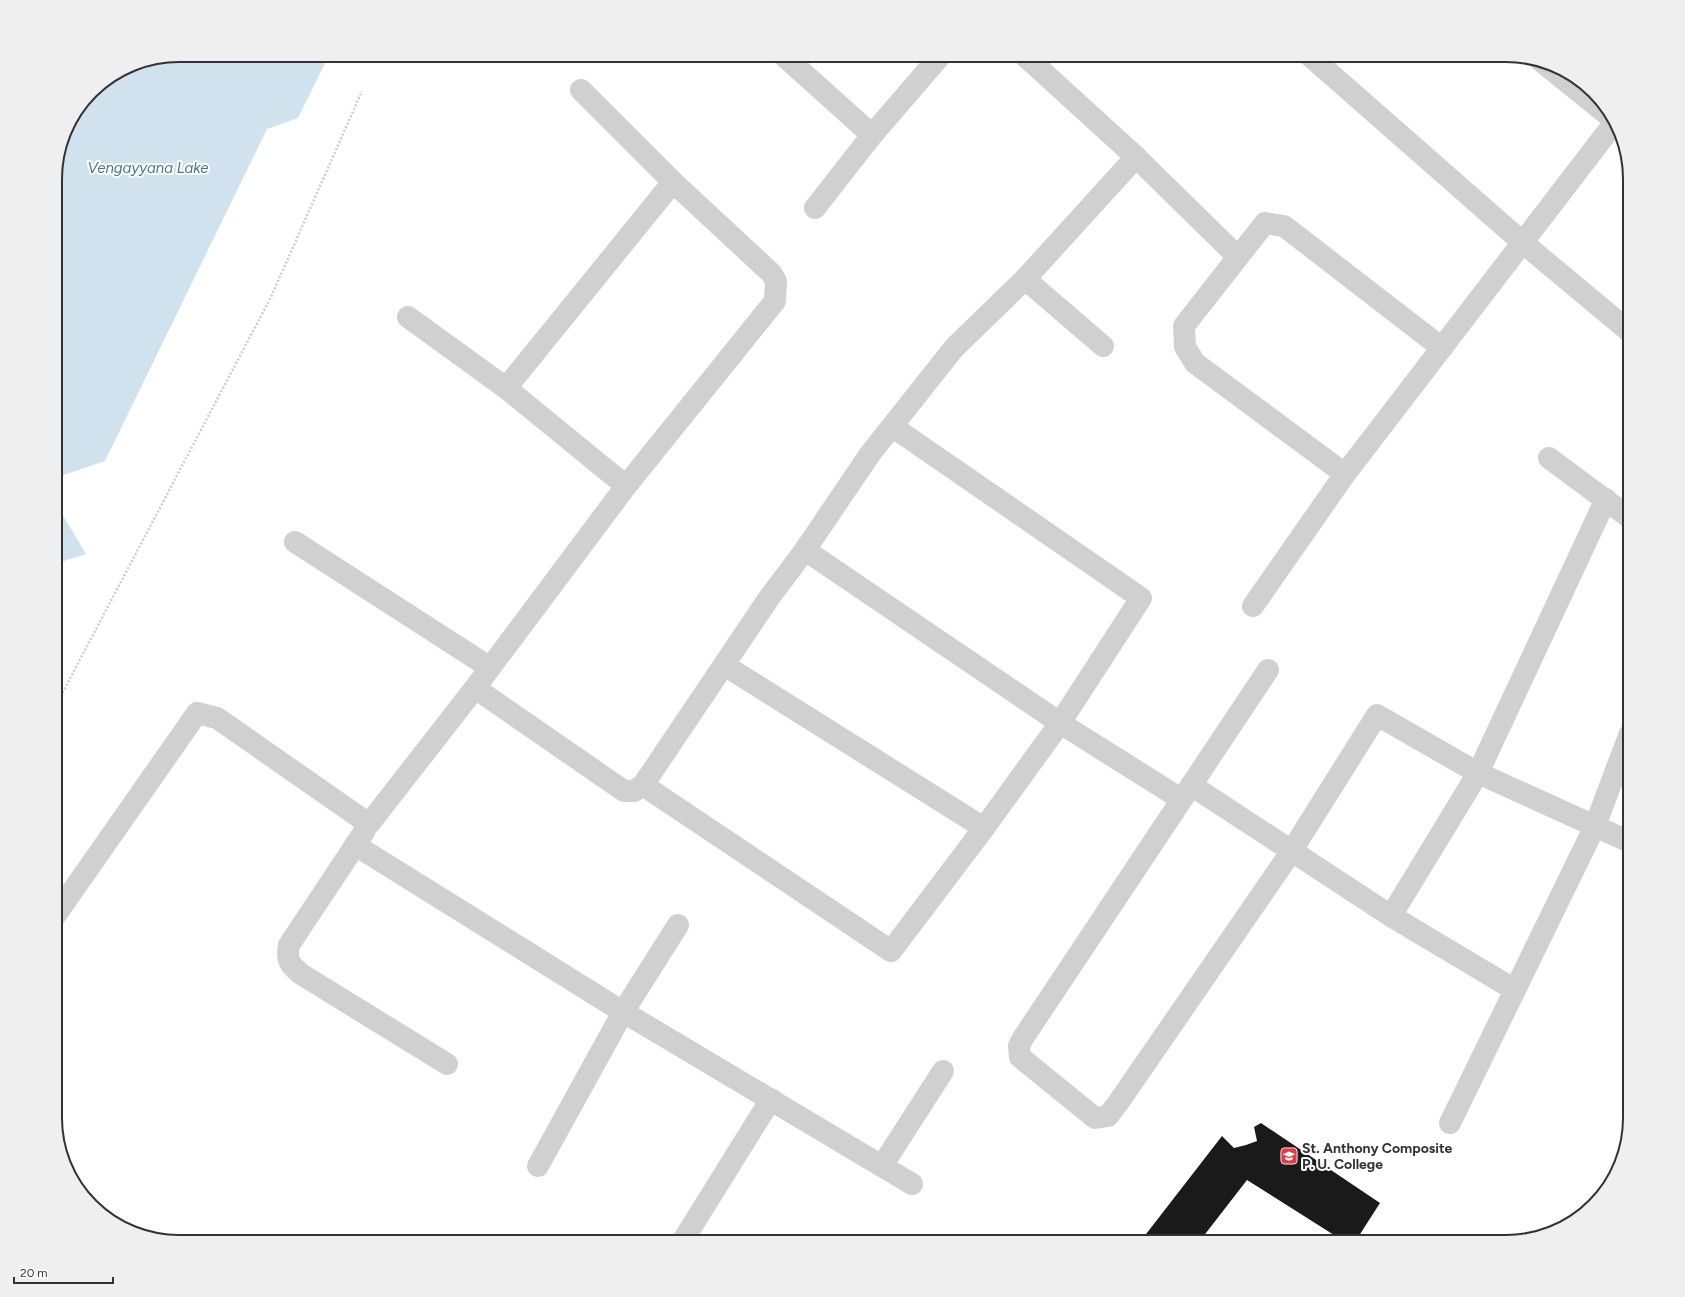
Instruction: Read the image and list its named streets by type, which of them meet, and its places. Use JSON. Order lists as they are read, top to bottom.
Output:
{
  "water": ["Vengayyana Lake"],
  "places": {
    "school or university": ["St. Anthony Composite P. U. College"]
  },
  "scale_bar": "20 m"
}
